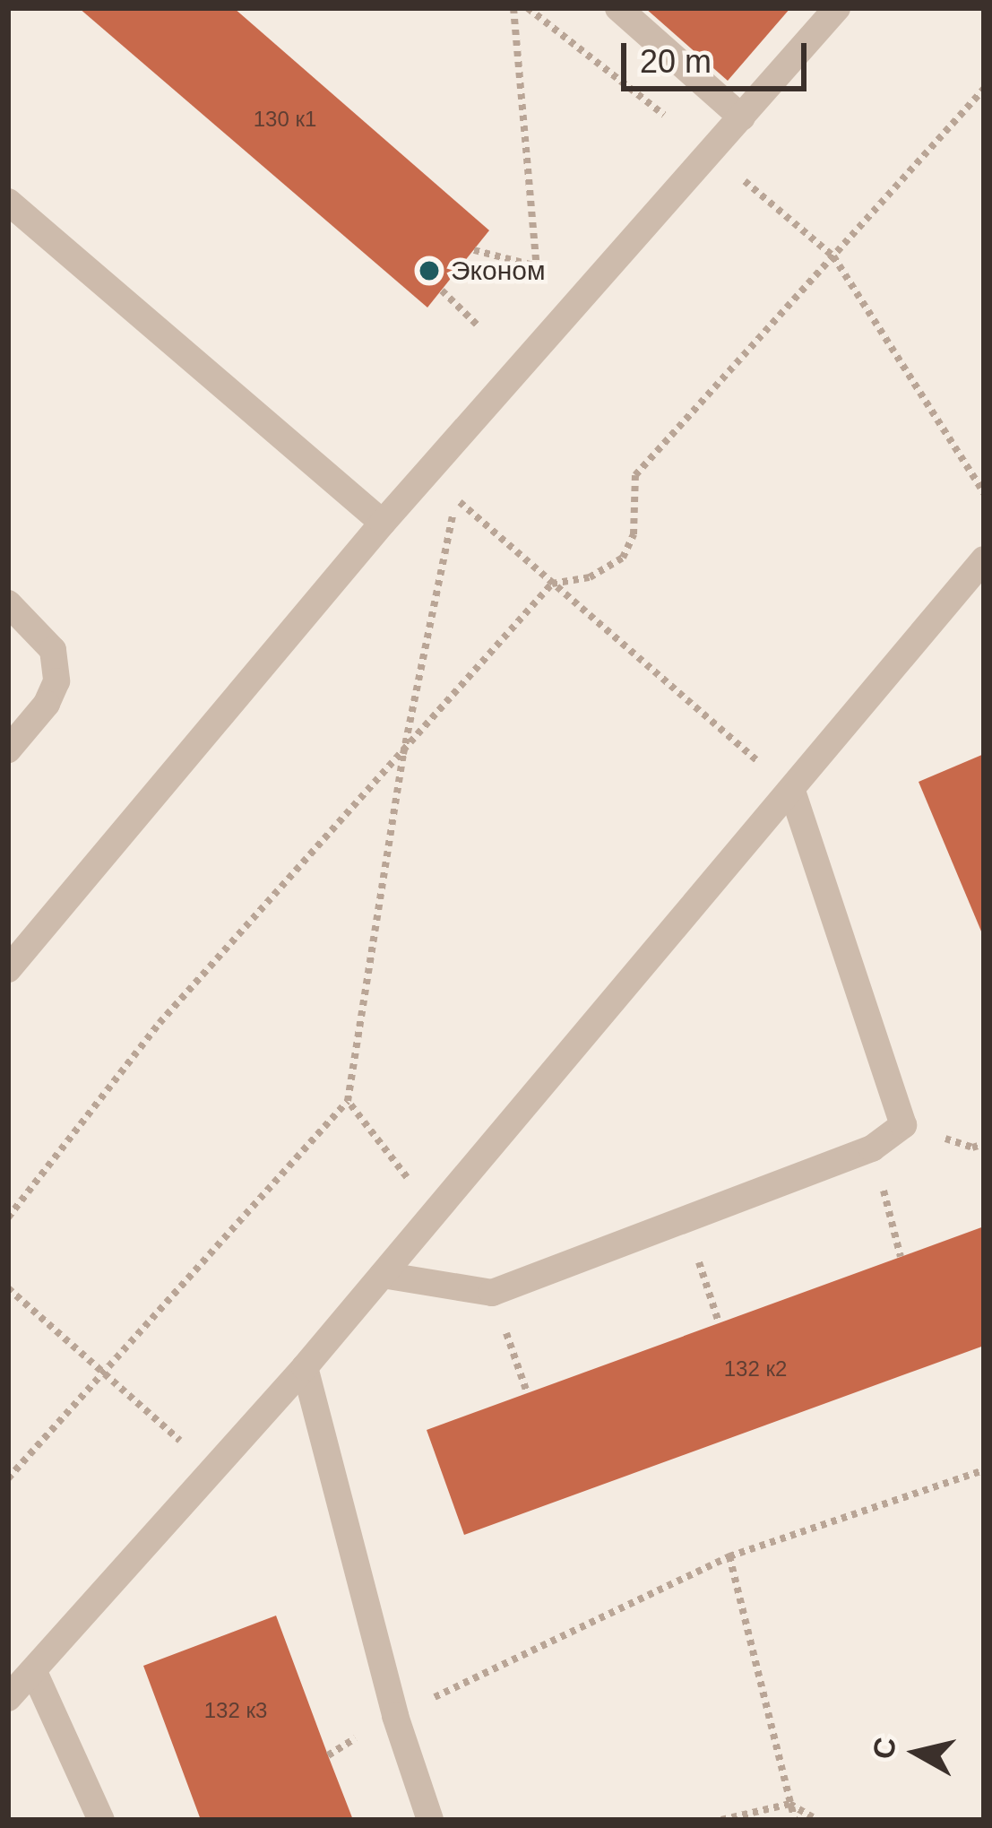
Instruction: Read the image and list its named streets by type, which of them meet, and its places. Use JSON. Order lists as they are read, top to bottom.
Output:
{
  "places": ["Эконом"],
  "house_numbers": ["130 к1", "132 к2", "132 к3"],
  "scale_bar": "20 m",
  "north": "left"
}
